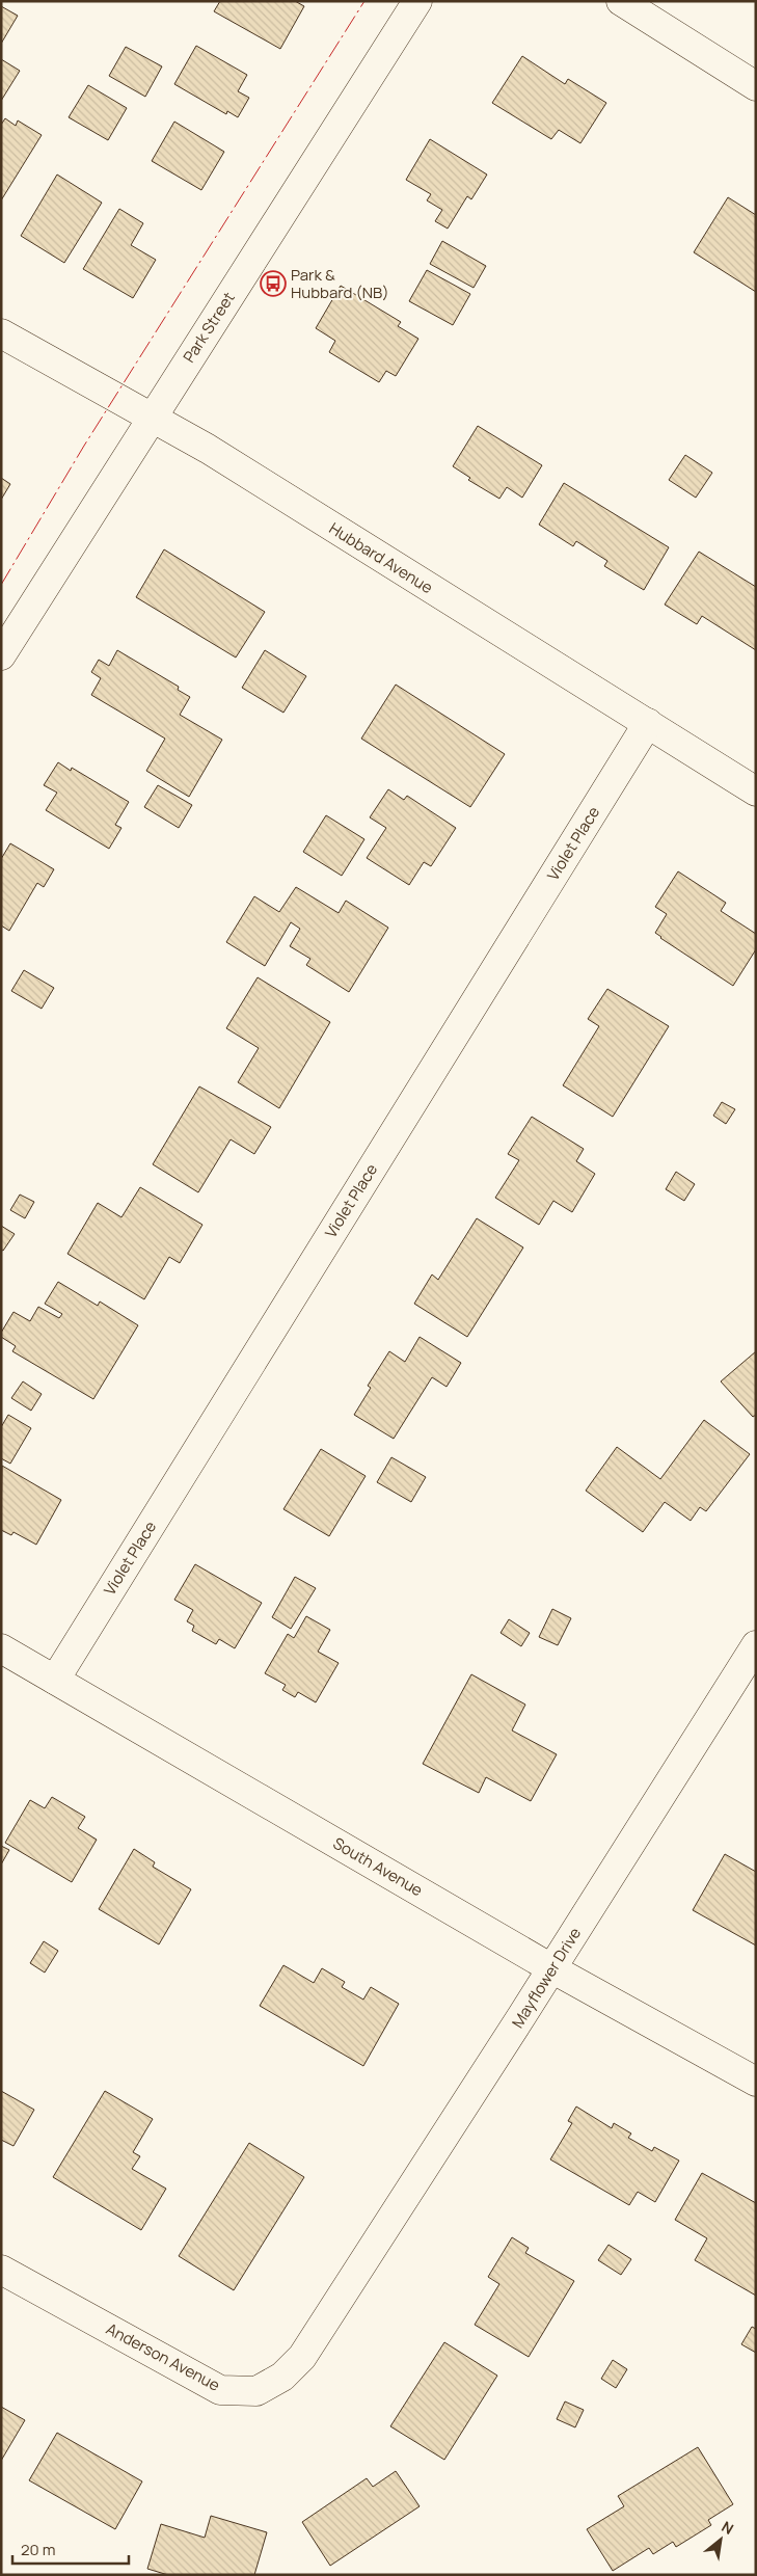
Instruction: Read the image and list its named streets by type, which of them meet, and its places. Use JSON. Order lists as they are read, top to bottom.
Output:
{
  "streets": {
    "street": [
      "Park Street",
      "Hubbard Avenue",
      "Violet Place",
      "South Avenue",
      "Mayflower Drive",
      "Anderson Avenue"
    ]
  },
  "crossings": [
    ["Park Street", "Hubbard Avenue"],
    ["Hubbard Avenue", "Violet Place"],
    ["Violet Place", "South Avenue"],
    ["South Avenue", "Mayflower Drive"],
    ["Mayflower Drive", "Anderson Avenue"]
  ],
  "places": {
    "bus stop": ["Park & Hubbard (NB)"]
  },
  "scale_bar": "20 m",
  "north": "top right"
}
